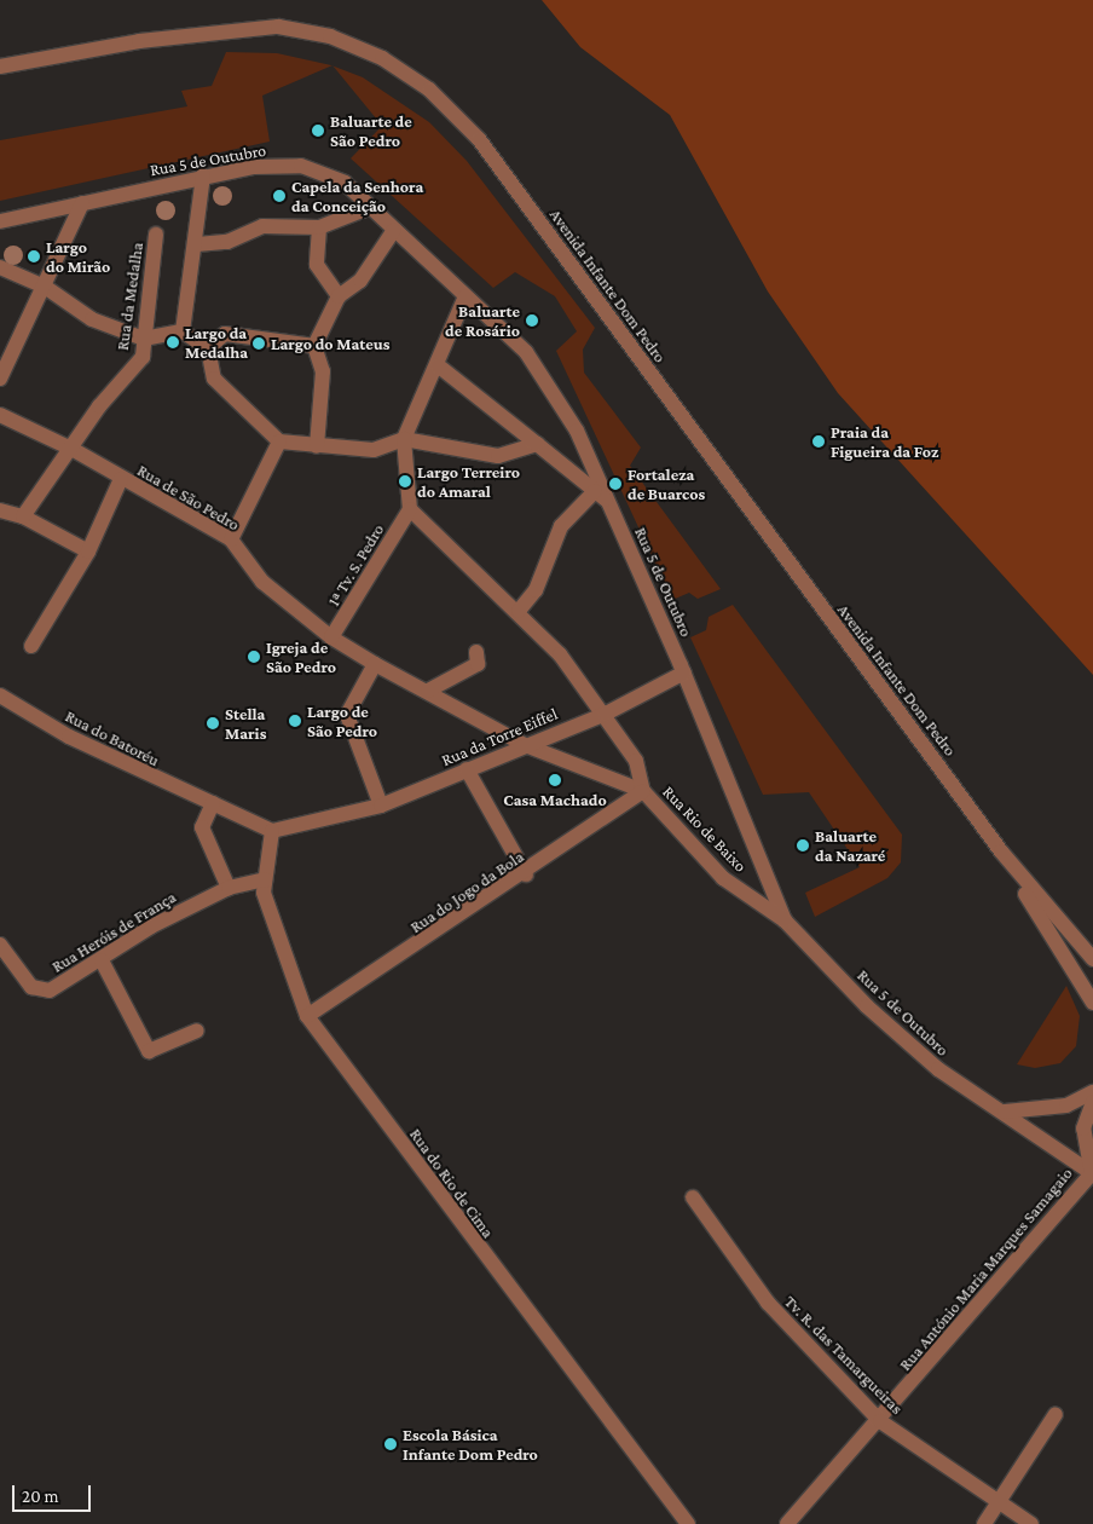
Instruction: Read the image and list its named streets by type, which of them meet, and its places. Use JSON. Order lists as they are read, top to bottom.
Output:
{
  "streets": {
    "street": [
      "Rua 5 de Outubro",
      "Avenida Infante Dom Pedro",
      "Rua da Medalha",
      "Rua de São Pedro",
      "1ª Tv. S. Pedro",
      "Rua da Torre Eiffel",
      "Rua do Batoréu",
      "Rua Rio de Baixo",
      "Rua do Jogo da Bola",
      "Rua Heróis de França",
      "Rua do Rio de Cima",
      "Rua António Maria Marques Samagaio",
      "Tv. R. das Tamargueiras"
    ]
  },
  "crossings": [
    ["Rua 5 de Outubro", "Rua da Torre Eiffel"],
    ["Rua 5 de Outubro", "Rua Rio de Baixo"],
    ["Rua 5 de Outubro", "Rua António Maria Marques Samagaio"],
    ["Rua da Medalha", "Rua de São Pedro"],
    ["Rua de São Pedro", "1ª Tv. S. Pedro"],
    ["Rua de São Pedro", "Rua Rio de Baixo"],
    ["Rua da Torre Eiffel", "Rua do Batoréu"],
    ["Rua da Torre Eiffel", "Rua Rio de Baixo"],
    ["Rua da Torre Eiffel", "Rua do Rio de Cima"],
    ["Rua do Batoréu", "Rua do Rio de Cima"],
    ["Rua Rio de Baixo", "Rua do Jogo da Bola"],
    ["Rua do Jogo da Bola", "Rua do Rio de Cima"],
    ["Rua Heróis de França", "Rua do Rio de Cima"],
    ["Rua António Maria Marques Samagaio", "Tv. R. das Tamargueiras"]
  ],
  "places": [
    "Baluarte de São Pedro",
    "Capela da Senhora da Conceição",
    "Largo do Mirão",
    "Baluarte de Rosário",
    "Largo da Medalha",
    "Largo do Mateus",
    "Praia da Figueira da Foz",
    "Largo Terreiro do Amaral",
    "Fortaleza de Buarcos",
    "Igreja de São Pedro",
    "Largo de São Pedro",
    "Stella Maris",
    "Casa Machado",
    "Baluarte da Nazaré",
    "Escola Básica Infante Dom Pedro"
  ],
  "scale_bar": "20 m"
}
